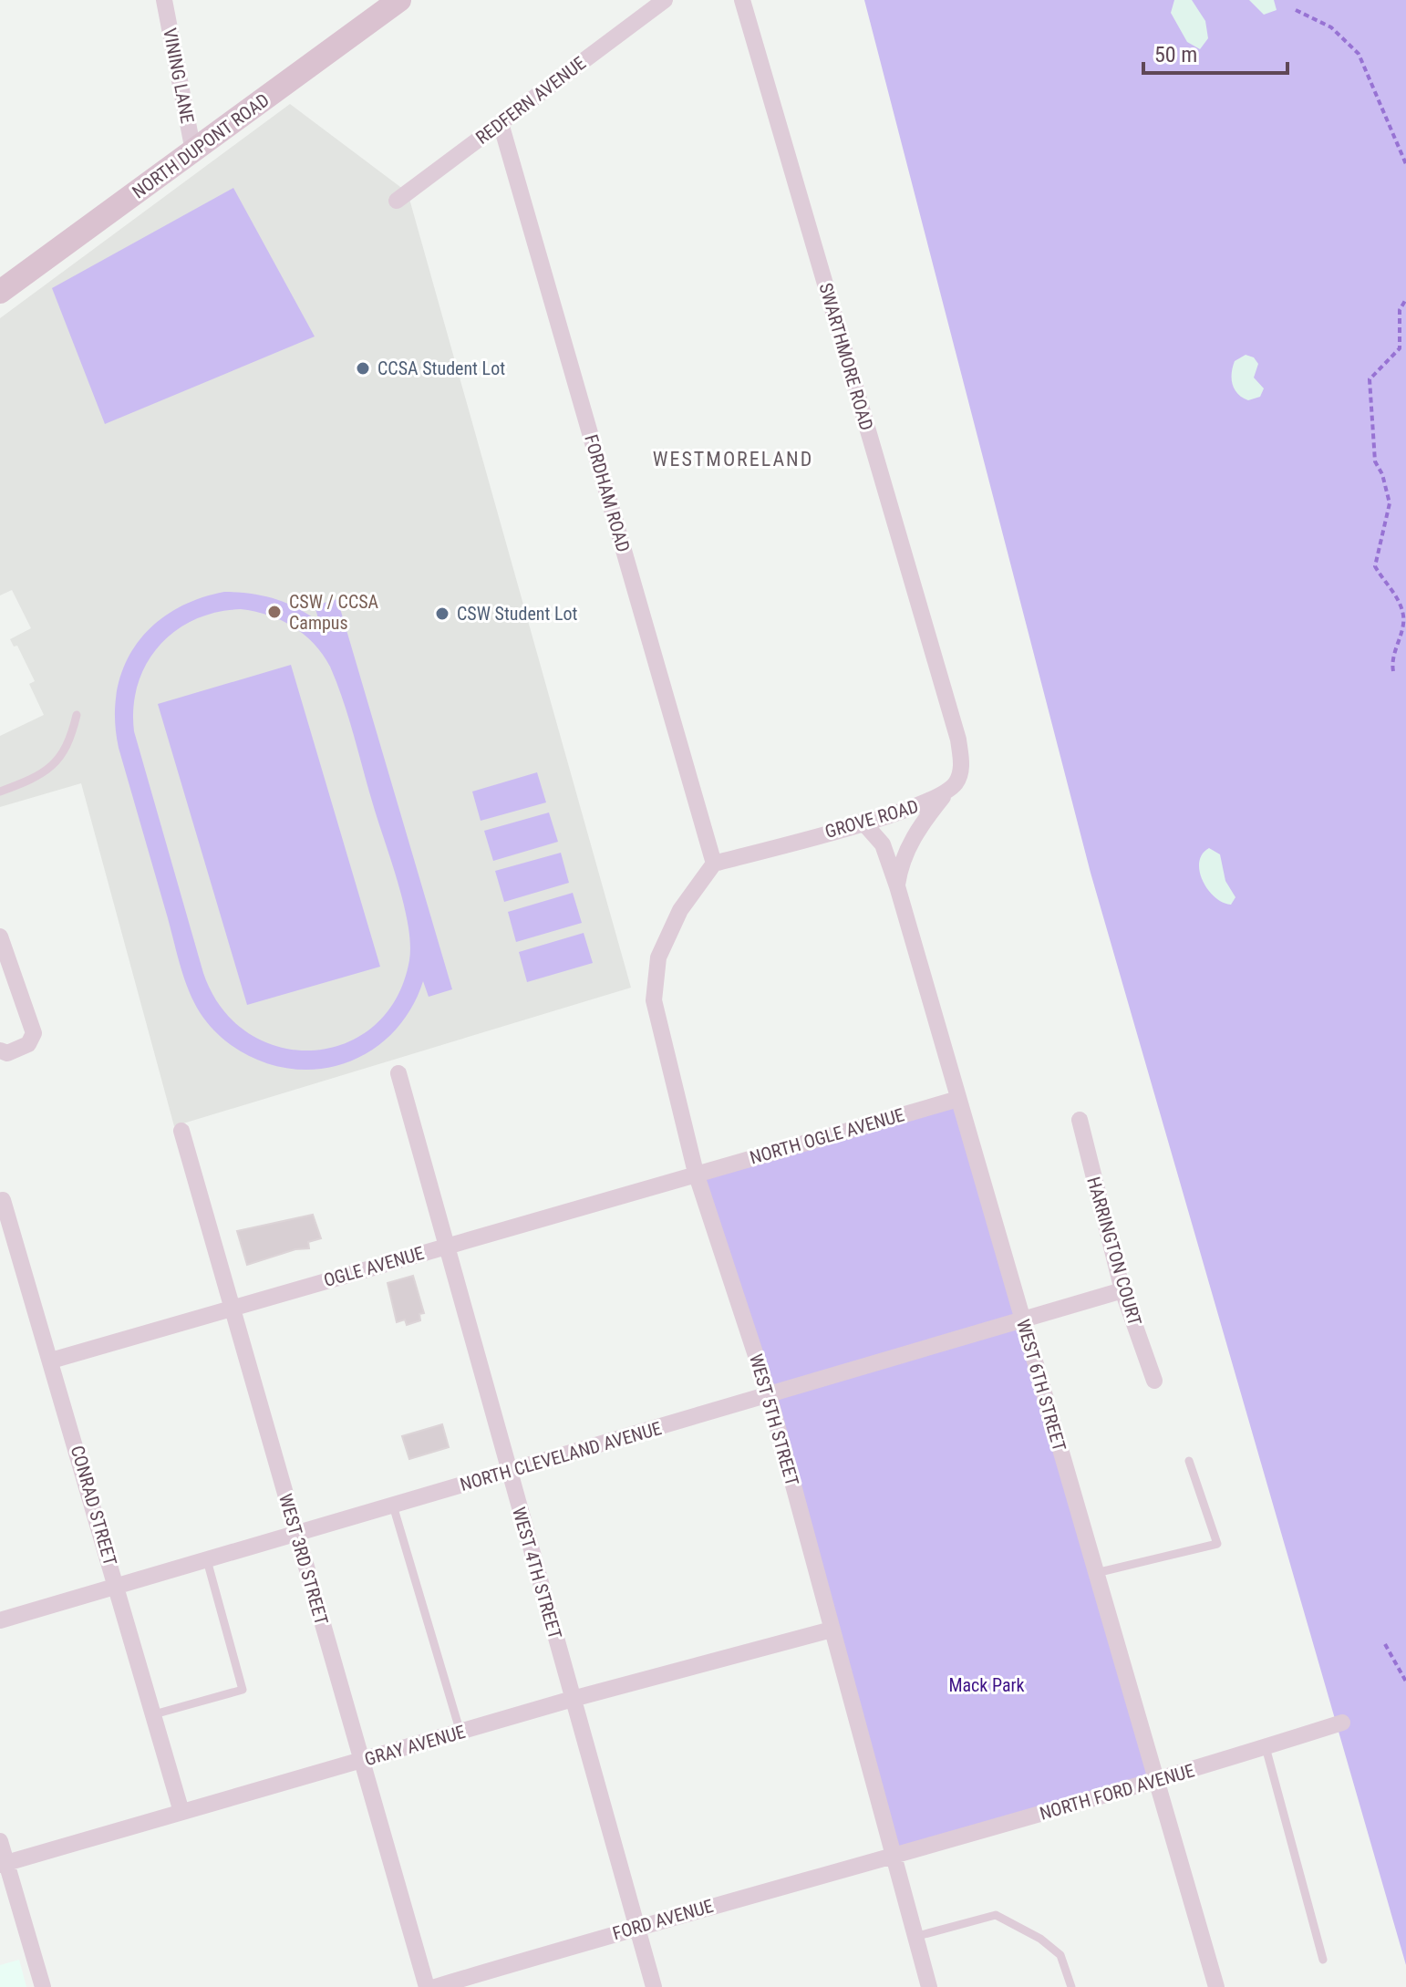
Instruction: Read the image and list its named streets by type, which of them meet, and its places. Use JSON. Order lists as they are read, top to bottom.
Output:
{
  "streets": {
    "main road": ["NORTH DUPONT ROAD"],
    "street": [
      "VINING LANE",
      "REDFERN AVENUE",
      "SWARTHMORE ROAD",
      "FORDHAM ROAD",
      "GROVE ROAD",
      "NORTH OGLE AVENUE",
      "HARRINGTON COURT",
      "OGLE AVENUE",
      "WEST 6TH STREET",
      "WEST 5TH STREET",
      "NORTH CLEVELAND AVENUE",
      "CONRAD STREET",
      "WEST 3RD STREET",
      "WEST 4TH STREET",
      "GRAY AVENUE",
      "NORTH FORD AVENUE",
      "FORD AVENUE"
    ]
  },
  "crossings": [
    ["VINING LANE", "NORTH DUPONT ROAD"],
    ["REDFERN AVENUE", "FORDHAM ROAD"],
    ["SWARTHMORE ROAD", "GROVE ROAD"],
    ["SWARTHMORE ROAD", "WEST 6TH STREET"],
    ["FORDHAM ROAD", "GROVE ROAD"],
    ["FORDHAM ROAD", "WEST 5TH STREET"],
    ["GROVE ROAD", "WEST 6TH STREET"],
    ["GROVE ROAD", "WEST 5TH STREET"],
    ["NORTH OGLE AVENUE", "OGLE AVENUE"],
    ["NORTH OGLE AVENUE", "WEST 6TH STREET"],
    ["NORTH OGLE AVENUE", "WEST 5TH STREET"],
    ["HARRINGTON COURT", "NORTH CLEVELAND AVENUE"],
    ["OGLE AVENUE", "WEST 5TH STREET"],
    ["OGLE AVENUE", "CONRAD STREET"],
    ["OGLE AVENUE", "WEST 3RD STREET"],
    ["OGLE AVENUE", "WEST 4TH STREET"],
    ["WEST 6TH STREET", "NORTH CLEVELAND AVENUE"],
    ["WEST 6TH STREET", "NORTH FORD AVENUE"],
    ["WEST 5TH STREET", "NORTH CLEVELAND AVENUE"],
    ["WEST 5TH STREET", "GRAY AVENUE"],
    ["WEST 5TH STREET", "NORTH FORD AVENUE"],
    ["WEST 5TH STREET", "FORD AVENUE"],
    ["NORTH CLEVELAND AVENUE", "CONRAD STREET"],
    ["NORTH CLEVELAND AVENUE", "WEST 3RD STREET"],
    ["NORTH CLEVELAND AVENUE", "WEST 4TH STREET"],
    ["CONRAD STREET", "GRAY AVENUE"],
    ["WEST 3RD STREET", "GRAY AVENUE"],
    ["WEST 4TH STREET", "GRAY AVENUE"],
    ["WEST 4TH STREET", "FORD AVENUE"],
    ["NORTH FORD AVENUE", "FORD AVENUE"]
  ],
  "districts": ["WESTMORELAND"],
  "parks": ["Mack Park"],
  "places": ["CCSA Student Lot", "CSW / CCSA Campus", "CSW Student Lot"],
  "scale_bar": "50 m"
}
